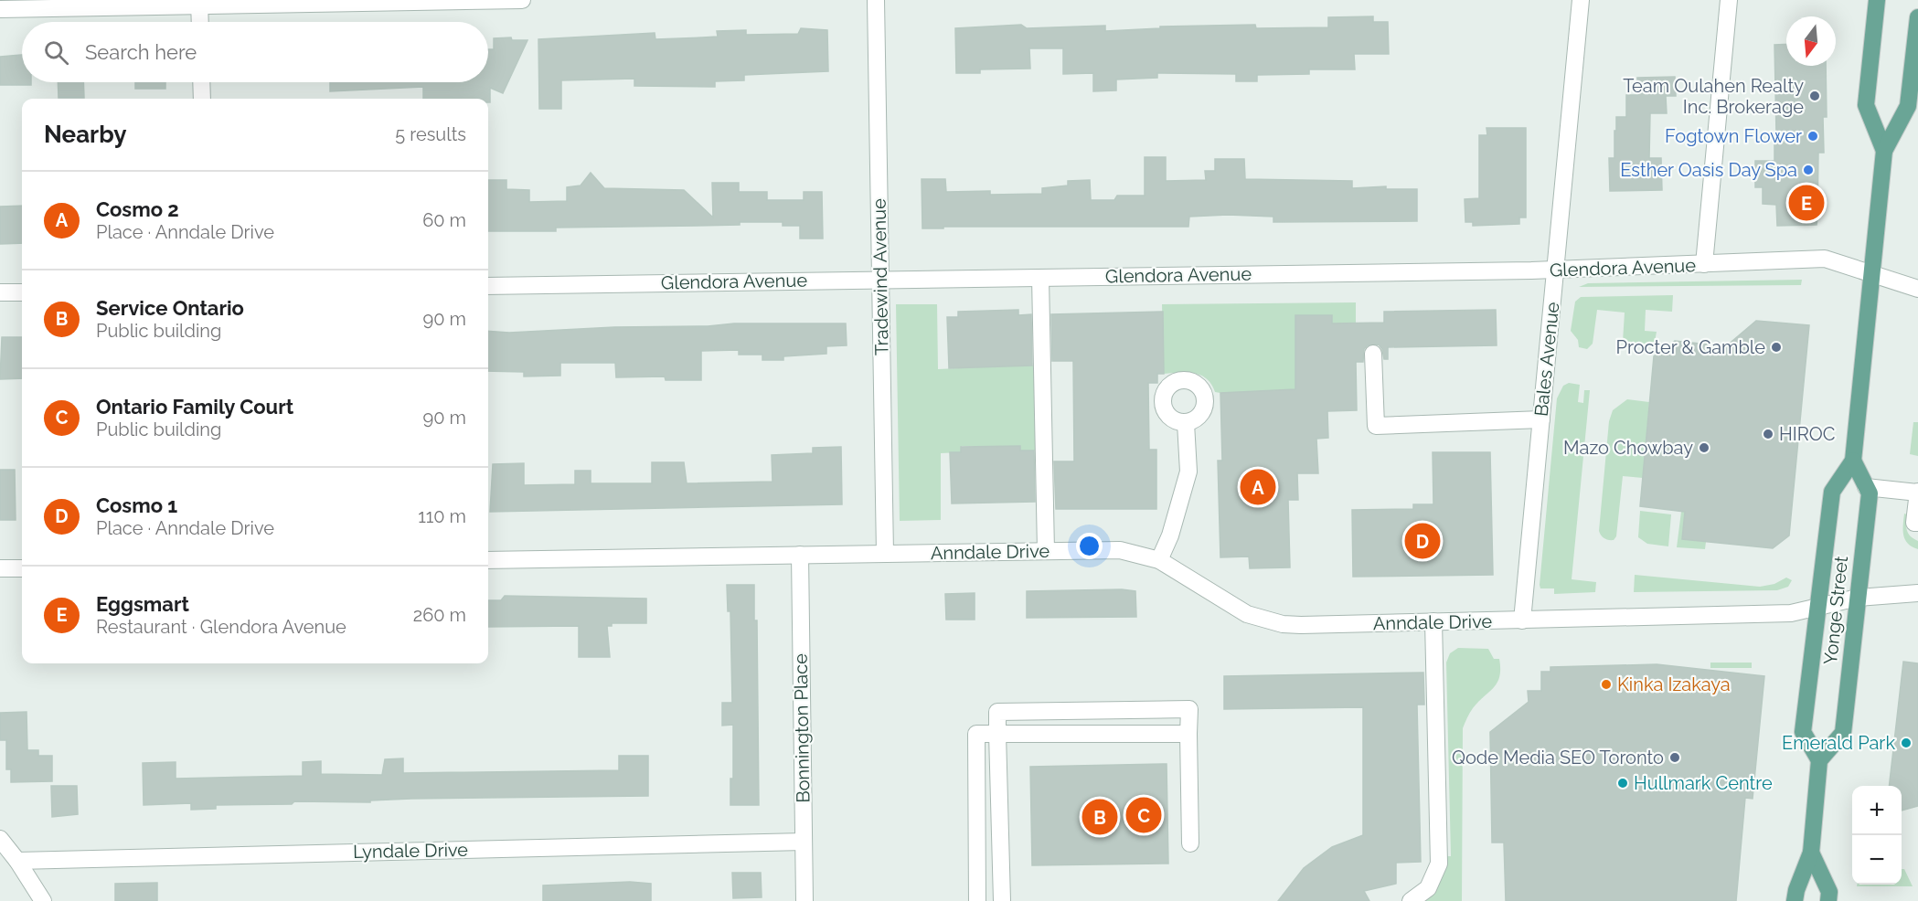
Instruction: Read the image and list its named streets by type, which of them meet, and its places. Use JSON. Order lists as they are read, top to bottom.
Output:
{
  "streets": {
    "main road": ["Yonge Street"],
    "street": [
      "Glendora Avenue",
      "Tradewind Avenue",
      "Bales Avenue",
      "Anndale Drive",
      "Bonnington Place",
      "Lyndale Drive"
    ]
  },
  "crossings": [
    ["Glendora Avenue", "Tradewind Avenue"],
    ["Glendora Avenue", "Bales Avenue"],
    ["Glendora Avenue", "Yonge Street"],
    ["Tradewind Avenue", "Anndale Drive"],
    ["Bales Avenue", "Anndale Drive"],
    ["Anndale Drive", "Yonge Street"],
    ["Anndale Drive", "Bonnington Place"],
    ["Bonnington Place", "Lyndale Drive"]
  ],
  "places": [
    "Team Oulahen Realty Inc. Brokerage",
    "Fogtown Flower",
    "Esther Oasis Day Spa",
    "Procter & Gamble",
    "HIROC",
    "Mazo Chowbay",
    "Kinka Izakaya",
    "Emerald Park",
    "Qode Media SEO Toronto",
    "Hullmark Centre"
  ],
  "north": "bottom",
  "page": {
    "search": "Search here",
    "heading": ["Nearby", "5 results"],
    "list": [
      {
        "mark": "A",
        "name": "Cosmo 2",
        "note": "Place · Anndale Drive",
        "value": "60 m"
      },
      {
        "mark": "B",
        "name": "Service Ontario",
        "note": "Public building",
        "value": "90 m"
      },
      {
        "mark": "C",
        "name": "Ontario Family Court",
        "note": "Public building",
        "value": "90 m"
      },
      {
        "mark": "D",
        "name": "Cosmo 1",
        "note": "Place · Anndale Drive",
        "value": "110 m"
      },
      {
        "mark": "E",
        "name": "Eggsmart",
        "note": "Restaurant · Glendora Avenue",
        "value": "260 m"
      }
    ],
    "pins": [
      "E",
      "A",
      "D",
      "C",
      "B"
    ],
    "map_buttons": ["+", "−"]
  }
}
